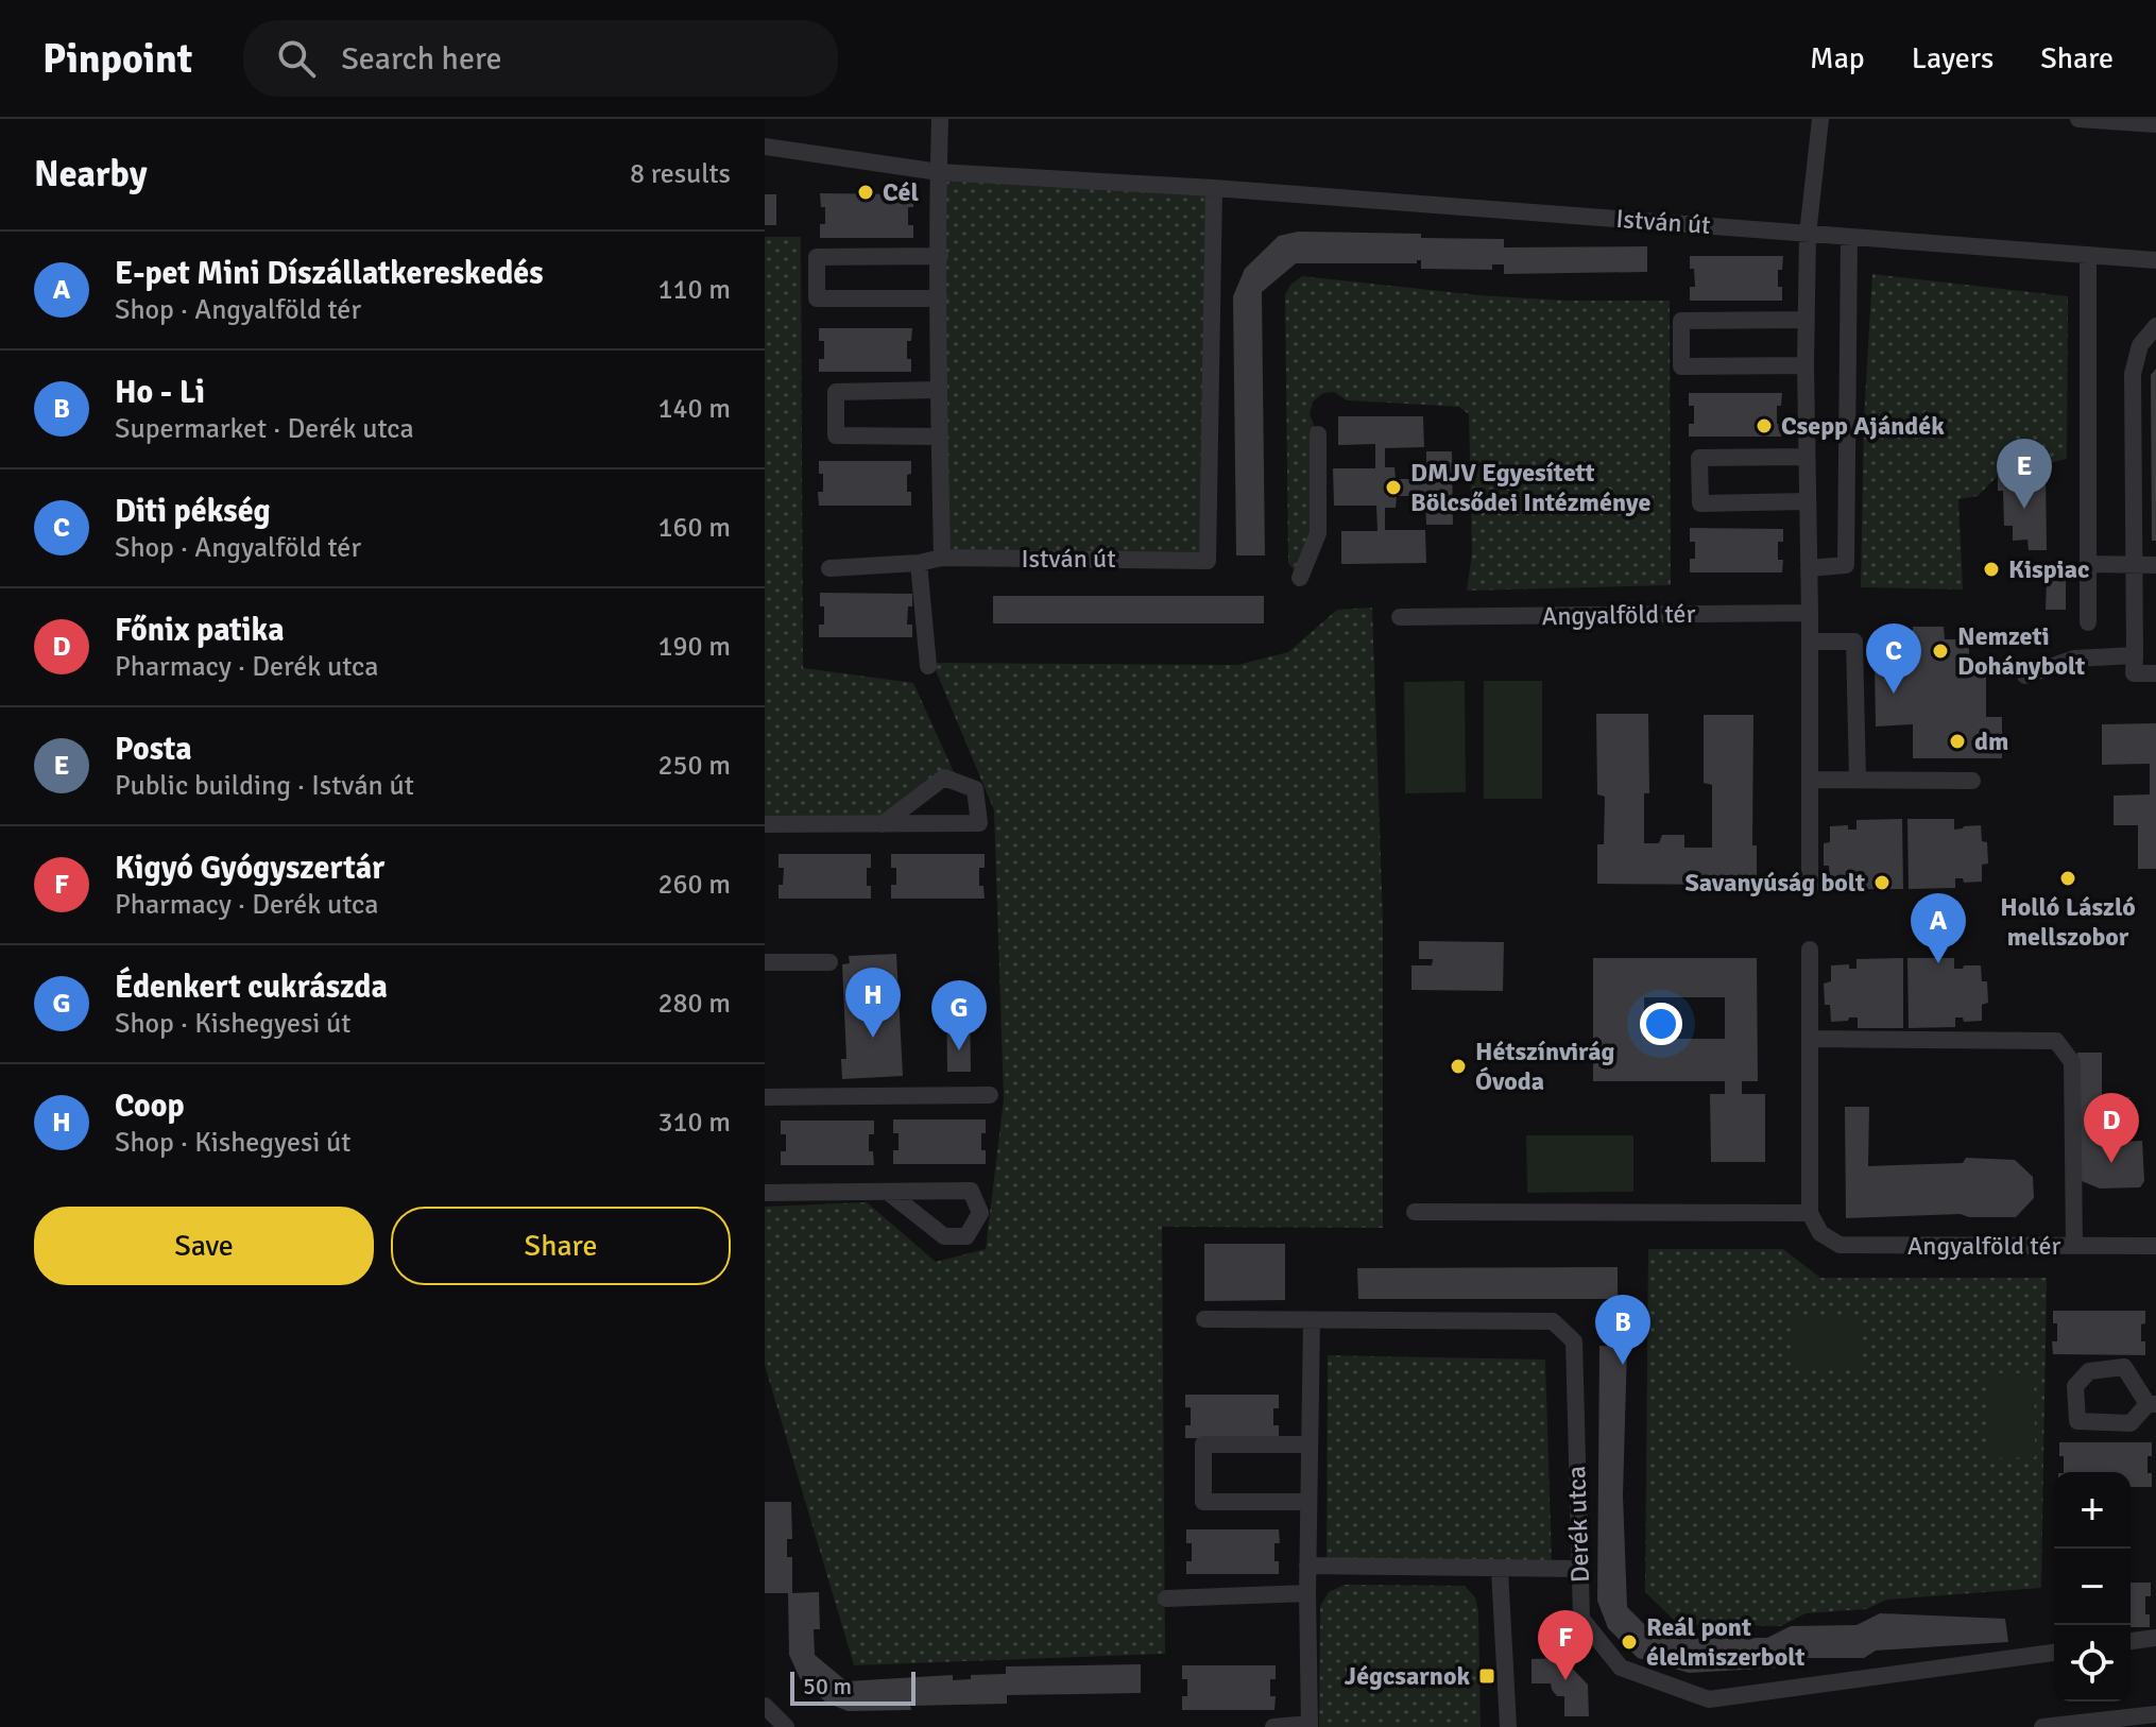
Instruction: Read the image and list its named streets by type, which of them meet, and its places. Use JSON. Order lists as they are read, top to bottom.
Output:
{
  "streets": {
    "street": ["István út", "Angyalföld tér", "Derék utca"]
  },
  "places": {
    "other": [
      "Cél",
      "Csepp Ajándék",
      "DMJV Egyesített Bölcsődei Intézménye",
      "Kispiac",
      "Nemzeti Dohánybolt",
      "dm",
      "Holló László mellszobor",
      "Savanyúság bolt",
      "Hétszínvirág Óvoda",
      "Reál pont élelmiszerbolt"
    ],
    "transit": ["Jégcsarnok"]
  },
  "scale_bar": "50 m",
  "page": {
    "header": "Pinpoint",
    "search": "Search here",
    "nav": ["Map", "Layers", "Share"],
    "heading": ["Nearby", "8 results"],
    "list": [
      {
        "mark": "A",
        "name": "E-pet Mini Díszállatkereskedés",
        "note": "Shop · Angyalföld tér",
        "value": "110 m"
      },
      {
        "mark": "B",
        "name": "Ho - Li",
        "note": "Supermarket · Derék utca",
        "value": "140 m"
      },
      {
        "mark": "C",
        "name": "Diti pékség",
        "note": "Shop · Angyalföld tér",
        "value": "160 m"
      },
      {
        "mark": "D",
        "name": "Főnix patika",
        "note": "Pharmacy · Derék utca",
        "value": "190 m"
      },
      {
        "mark": "E",
        "name": "Posta",
        "note": "Public building · István út",
        "value": "250 m"
      },
      {
        "mark": "F",
        "name": "Kigyó Gyógyszertár",
        "note": "Pharmacy · Derék utca",
        "value": "260 m"
      },
      {
        "mark": "G",
        "name": "Édenkert cukrászda",
        "note": "Shop · Kishegyesi út",
        "value": "280 m"
      },
      {
        "mark": "H",
        "name": "Coop",
        "note": "Shop · Kishegyesi út",
        "value": "310 m"
      }
    ],
    "pins": [
      "E",
      "C",
      "A",
      "H",
      "G",
      "D",
      "B",
      "F"
    ],
    "buttons": ["Save", "Share"],
    "map_buttons": ["+", "−"],
    "scale": "50 m"
  }
}
